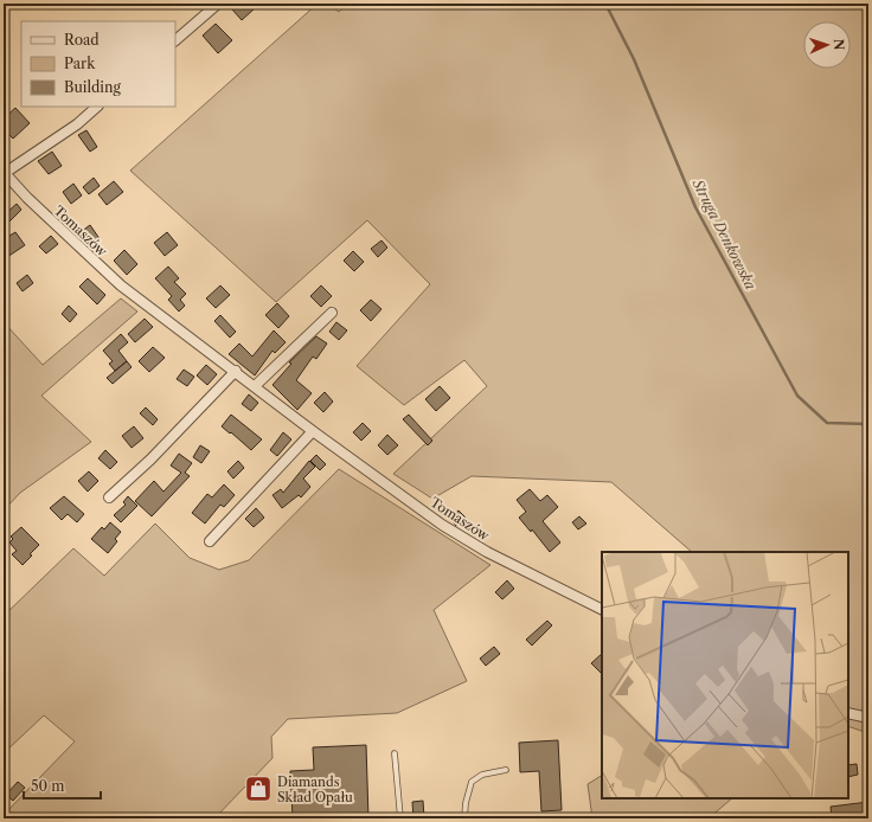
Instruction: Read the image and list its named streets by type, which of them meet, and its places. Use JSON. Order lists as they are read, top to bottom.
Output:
{
  "streets": {
    "street": ["Tomaszów"]
  },
  "water": ["Struga Denkowska"],
  "places": {
    "shop": ["Diamands Skład Opału"]
  },
  "legend": ["Road", "Park", "Building"],
  "scale_bar": "50 m",
  "north": "right"
}
